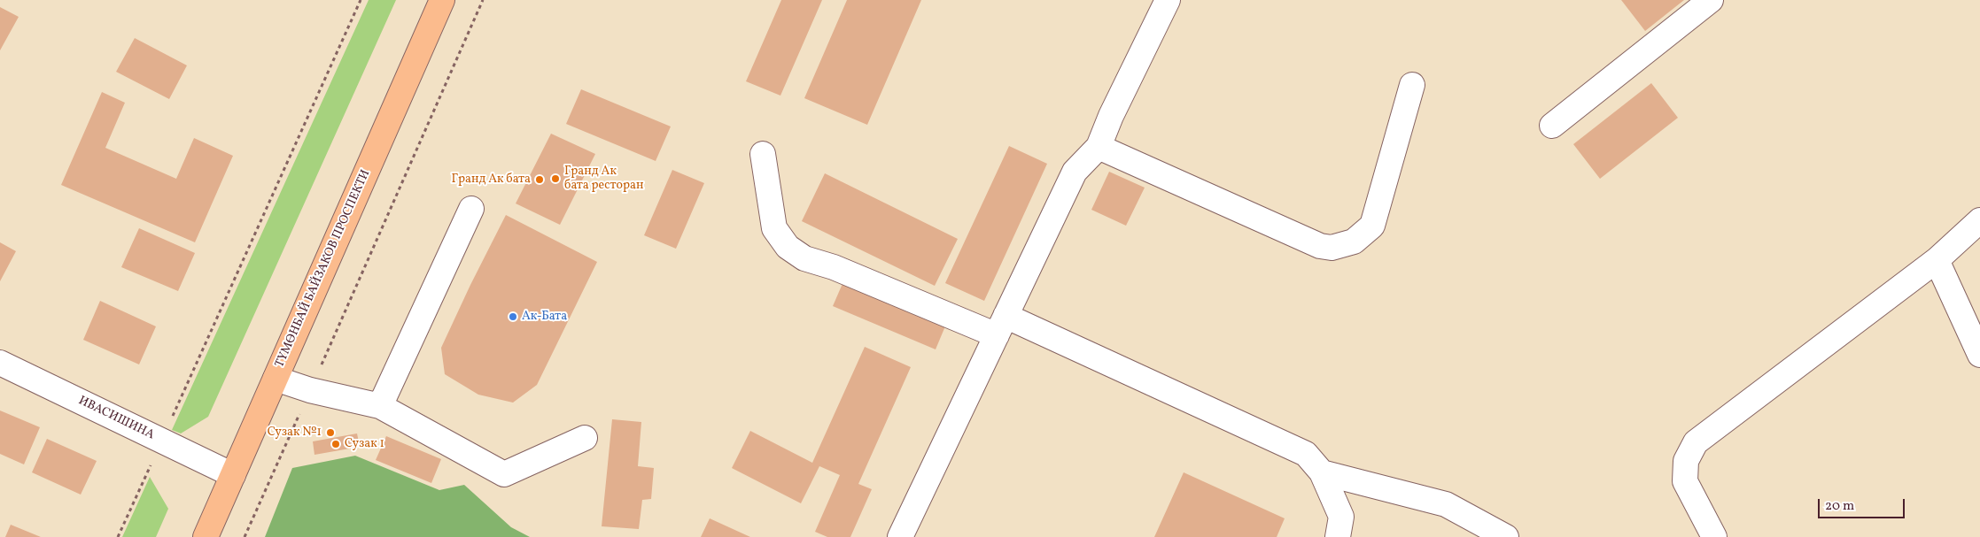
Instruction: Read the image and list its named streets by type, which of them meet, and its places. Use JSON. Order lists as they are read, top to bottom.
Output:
{
  "streets": {
    "highway": ["ТҮМӨНБАЙ БАЙЗАКОВ ПРОСПЕКТИ"],
    "street": ["ИВАСИШИНА"]
  },
  "crossings": [
    ["ТҮМӨНБАЙ БАЙЗАКОВ ПРОСПЕКТИ", "ИВАСИШИНА"]
  ],
  "places": [
    "Гранд Ак бата ресторан",
    "Гранд Ак бата",
    "Ак-Бата",
    "Сузак №1",
    "Сузак 1"
  ],
  "scale_bar": "20 m"
}
